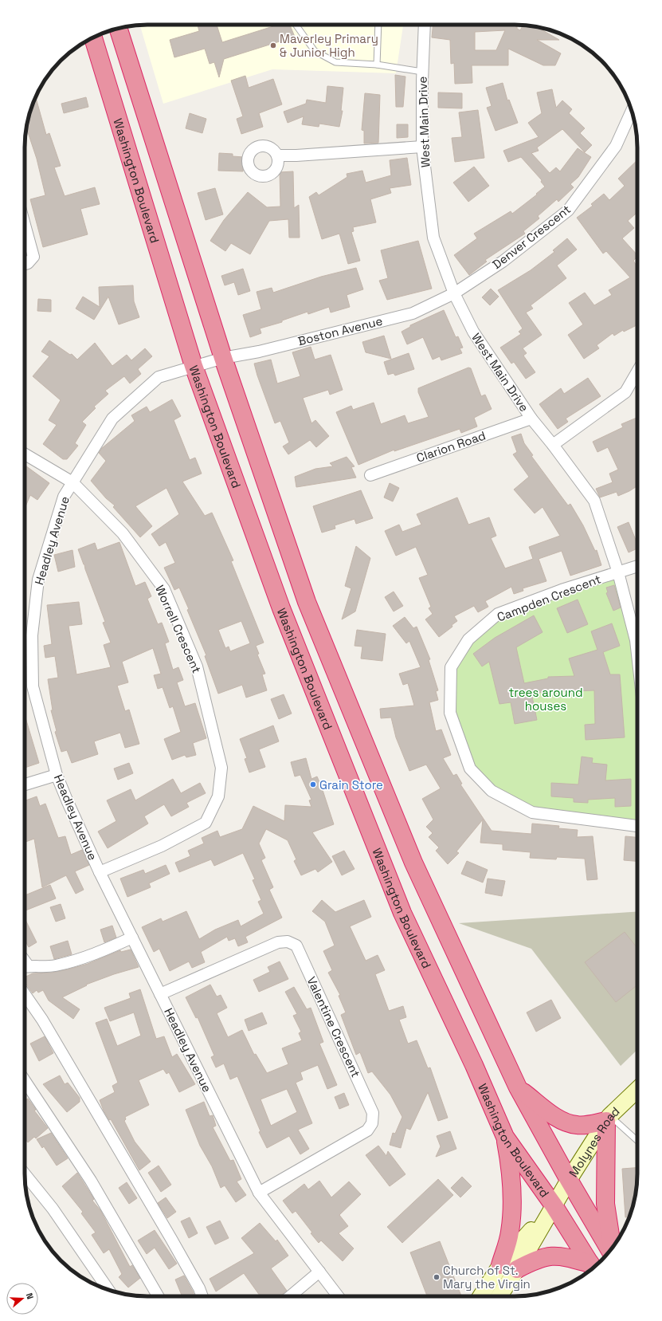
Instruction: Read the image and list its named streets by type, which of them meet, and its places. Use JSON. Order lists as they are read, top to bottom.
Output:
{
  "streets": {
    "highway": ["Washington Boulevard"],
    "main road": ["Molynes Road"],
    "street": [
      "West Main Drive",
      "Denver Crescent",
      "Boston Avenue",
      "Clarion Road",
      "Headley Avenue",
      "Campden Crescent",
      "Worrell Crescent",
      "Valentine Crescent"
    ]
  },
  "crossings": [
    ["West Main Drive", "Denver Crescent"],
    ["West Main Drive", "Boston Avenue"],
    ["West Main Drive", "Clarion Road"],
    ["West Main Drive", "Campden Crescent"],
    ["Washington Boulevard", "Headley Avenue"],
    ["Washington Boulevard", "Molynes Road"],
    ["Denver Crescent", "Boston Avenue"],
    ["Boston Avenue", "Headley Avenue"],
    ["Headley Avenue", "Worrell Crescent"],
    ["Headley Avenue", "Valentine Crescent"]
  ],
  "parks": ["trees around houses"],
  "places": ["Maverley Primary & Junior High", "Grain Store", "Church of St. Mary the Virgin"],
  "north": "right"
}
